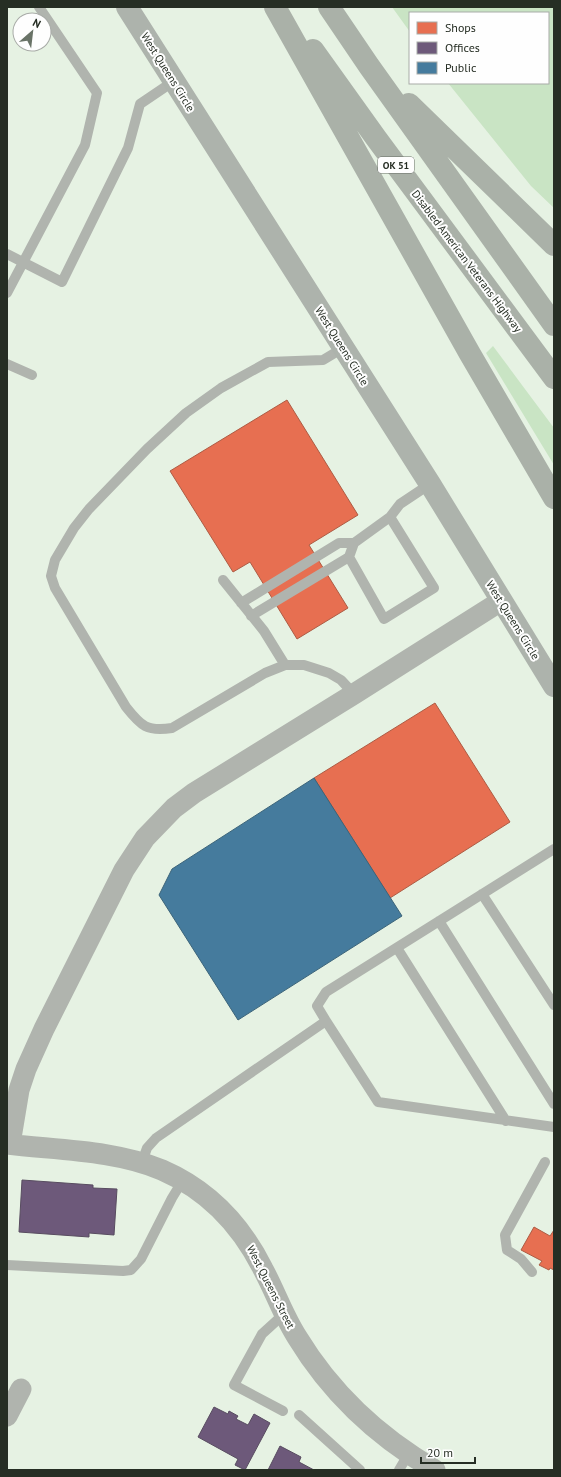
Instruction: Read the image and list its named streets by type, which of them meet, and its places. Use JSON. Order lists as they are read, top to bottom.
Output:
{
  "streets": {
    "highway": ["OK 51", "Disabled American Veterans Highway"],
    "street": ["West Queens Circle", "West Queens Street"]
  },
  "legend": ["Shops", "Offices", "Public"],
  "scale_bar": "20 m",
  "north": "top right"
}
